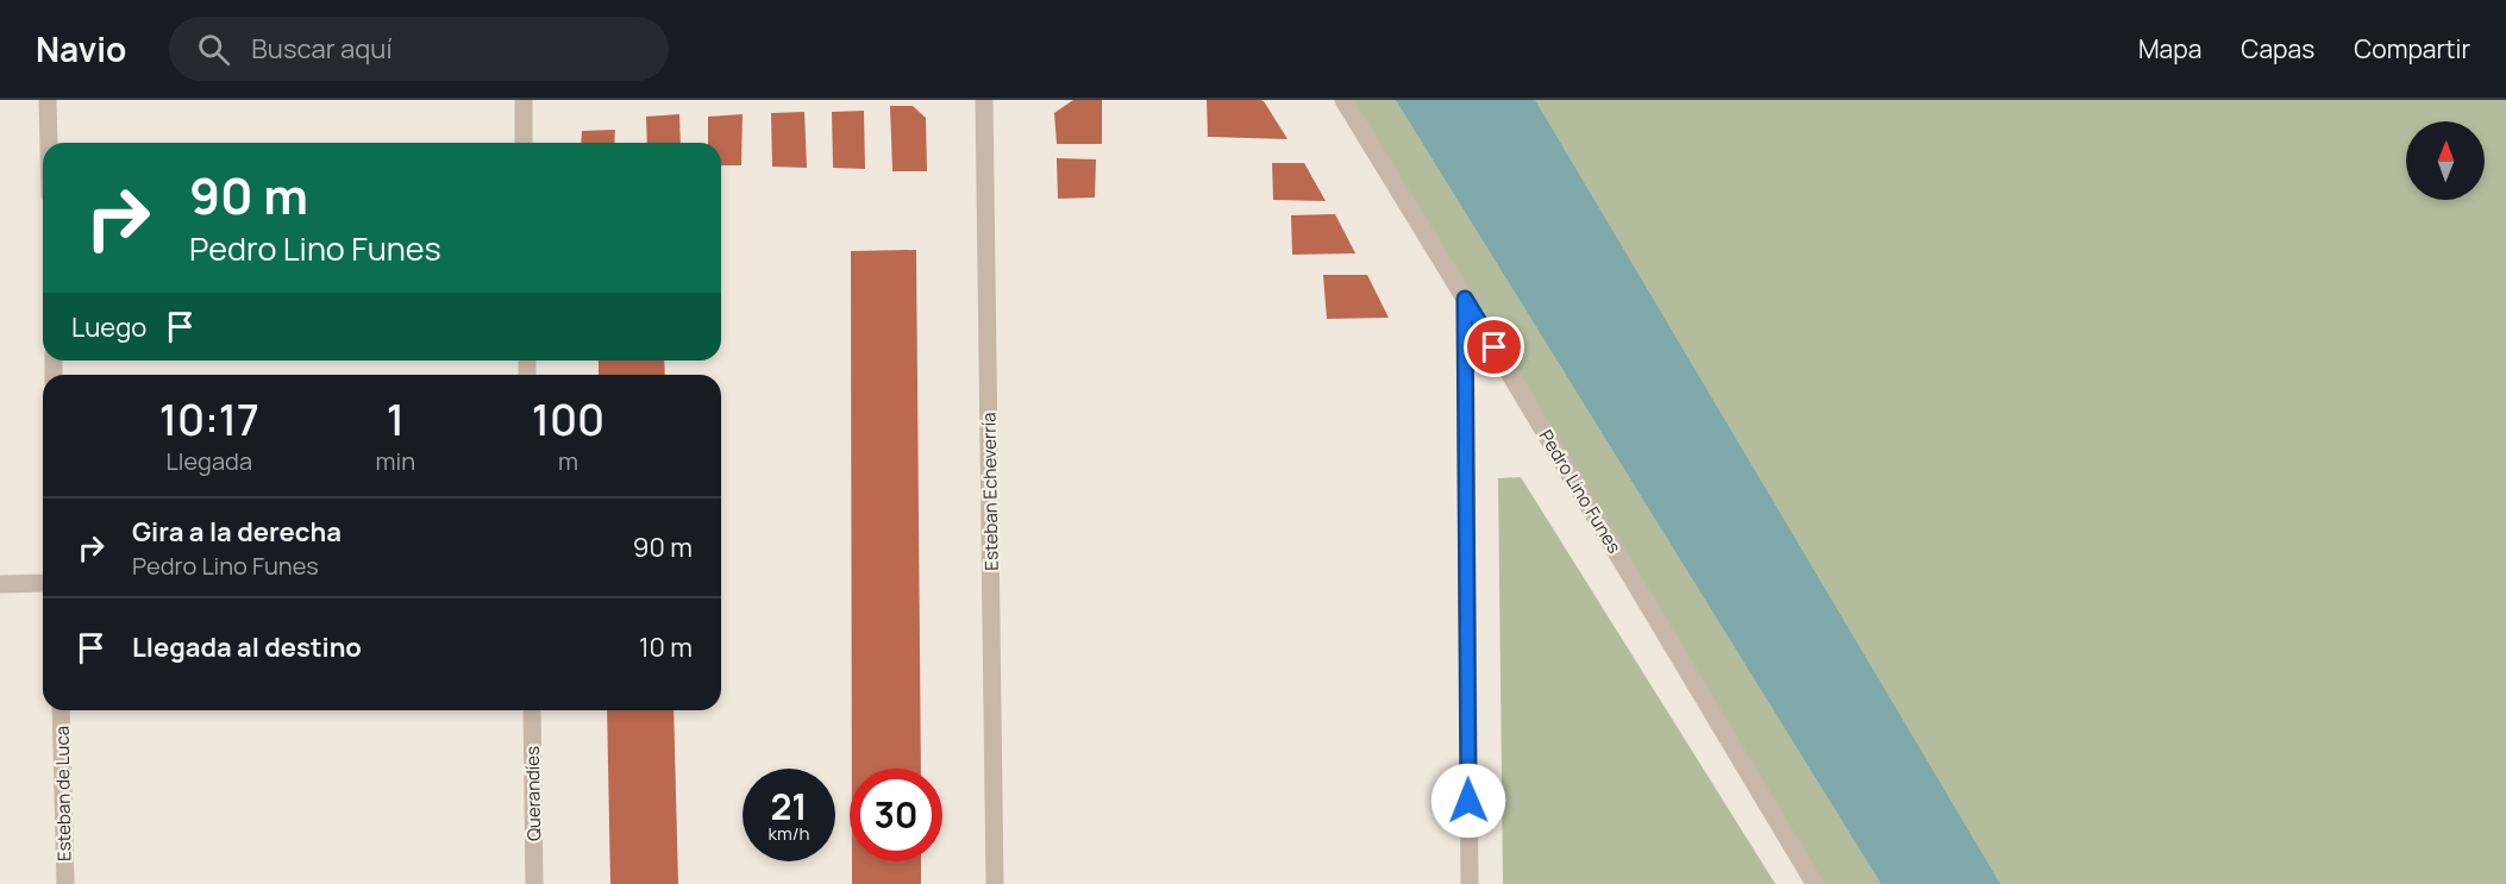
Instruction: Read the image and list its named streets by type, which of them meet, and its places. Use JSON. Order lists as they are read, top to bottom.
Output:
{
  "streets": {
    "street": [
      "Esteban Echeverría",
      "Pedro Lino Funes",
      "Esteban de Luca",
      "Querandíes"
    ]
  },
  "north": "top",
  "page": {
    "header": "Navio",
    "search": "Buscar aquí",
    "nav": ["Mapa", "Capas", "Compartir"],
    "turn": ["90 m", "Pedro Lino Funes"],
    "then": "Luego",
    "eta": [
      "10:17",
      "Llegada",
      "1",
      "min",
      "100",
      "m"
    ],
    "list": [
      {
        "name": "Gira a la derecha",
        "note": "Pedro Lino Funes",
        "value": "90 m"
      },
      {
        "name": "Llegada al destino",
        "value": "10 m"
      }
    ],
    "speed": "21 km/h",
    "limit": "30"
  }
}
